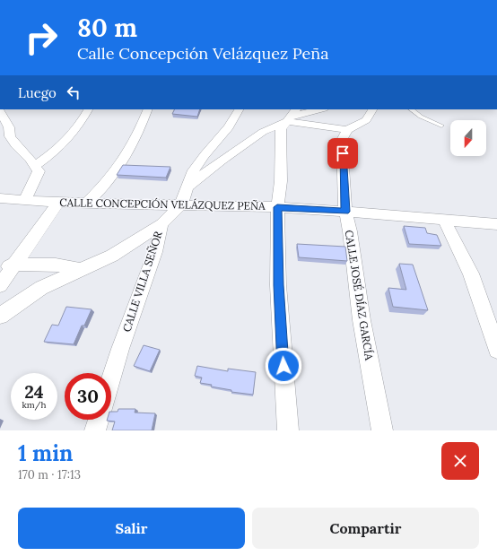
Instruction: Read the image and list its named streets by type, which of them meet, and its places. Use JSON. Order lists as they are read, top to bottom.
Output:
{
  "streets": {
    "street": ["CALLE CONCEPCIÓN VELÁZQUEZ PEÑA", "CALLE VILLA SEÑOR", "CALLE JOSÉ DÍAZ GARCÍA"]
  },
  "crossings": [
    ["CALLE CONCEPCIÓN VELÁZQUEZ PEÑA", "CALLE VILLA SEÑOR"],
    ["CALLE CONCEPCIÓN VELÁZQUEZ PEÑA", "CALLE JOSÉ DÍAZ GARCÍA"]
  ],
  "north": "bottom",
  "page": {
    "turn": ["80 m", "Calle Concepción Velázquez Peña"],
    "then": "Luego",
    "speed": "24 km/h",
    "limit": "30",
    "heading": ["1 min", "170 m · 17:13"],
    "buttons": ["Salir", "Compartir"]
  }
}
